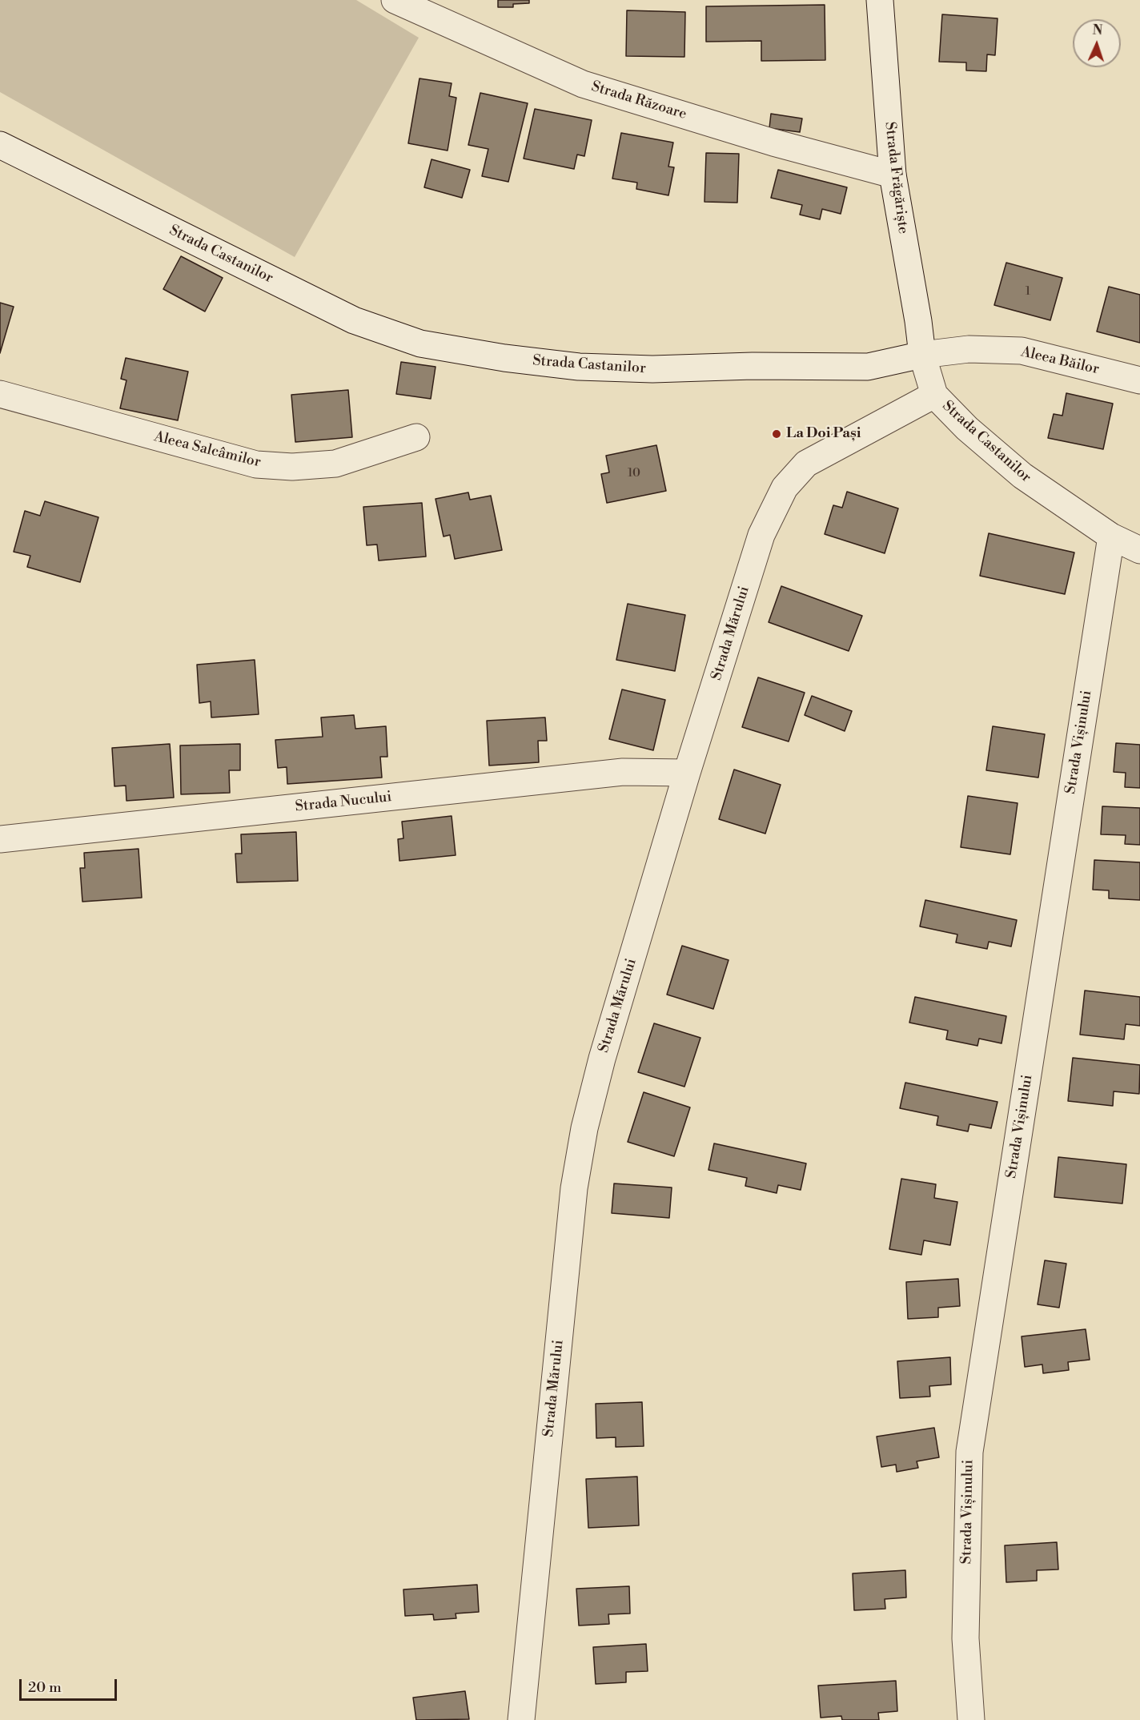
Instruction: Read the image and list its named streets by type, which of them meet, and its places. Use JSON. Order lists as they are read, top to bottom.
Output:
{
  "streets": {
    "street": [
      "Strada Răzoare",
      "Strada Frăgăriște",
      "Strada Castanilor",
      "Aleea Băilor",
      "Aleea Salcâmilor",
      "Strada Mărului",
      "Strada Vișinului",
      "Strada Nucului"
    ]
  },
  "crossings": [
    ["Strada Răzoare", "Strada Frăgăriște"],
    ["Strada Frăgăriște", "Strada Castanilor"],
    ["Strada Frăgăriște", "Aleea Băilor"],
    ["Strada Castanilor", "Aleea Băilor"],
    ["Strada Castanilor", "Strada Mărului"],
    ["Strada Castanilor", "Strada Vișinului"],
    ["Strada Mărului", "Strada Nucului"]
  ],
  "places": ["La Doi Pași"],
  "house_numbers": ["1", "10"],
  "scale_bar": "20 m",
  "north": "top"
}
